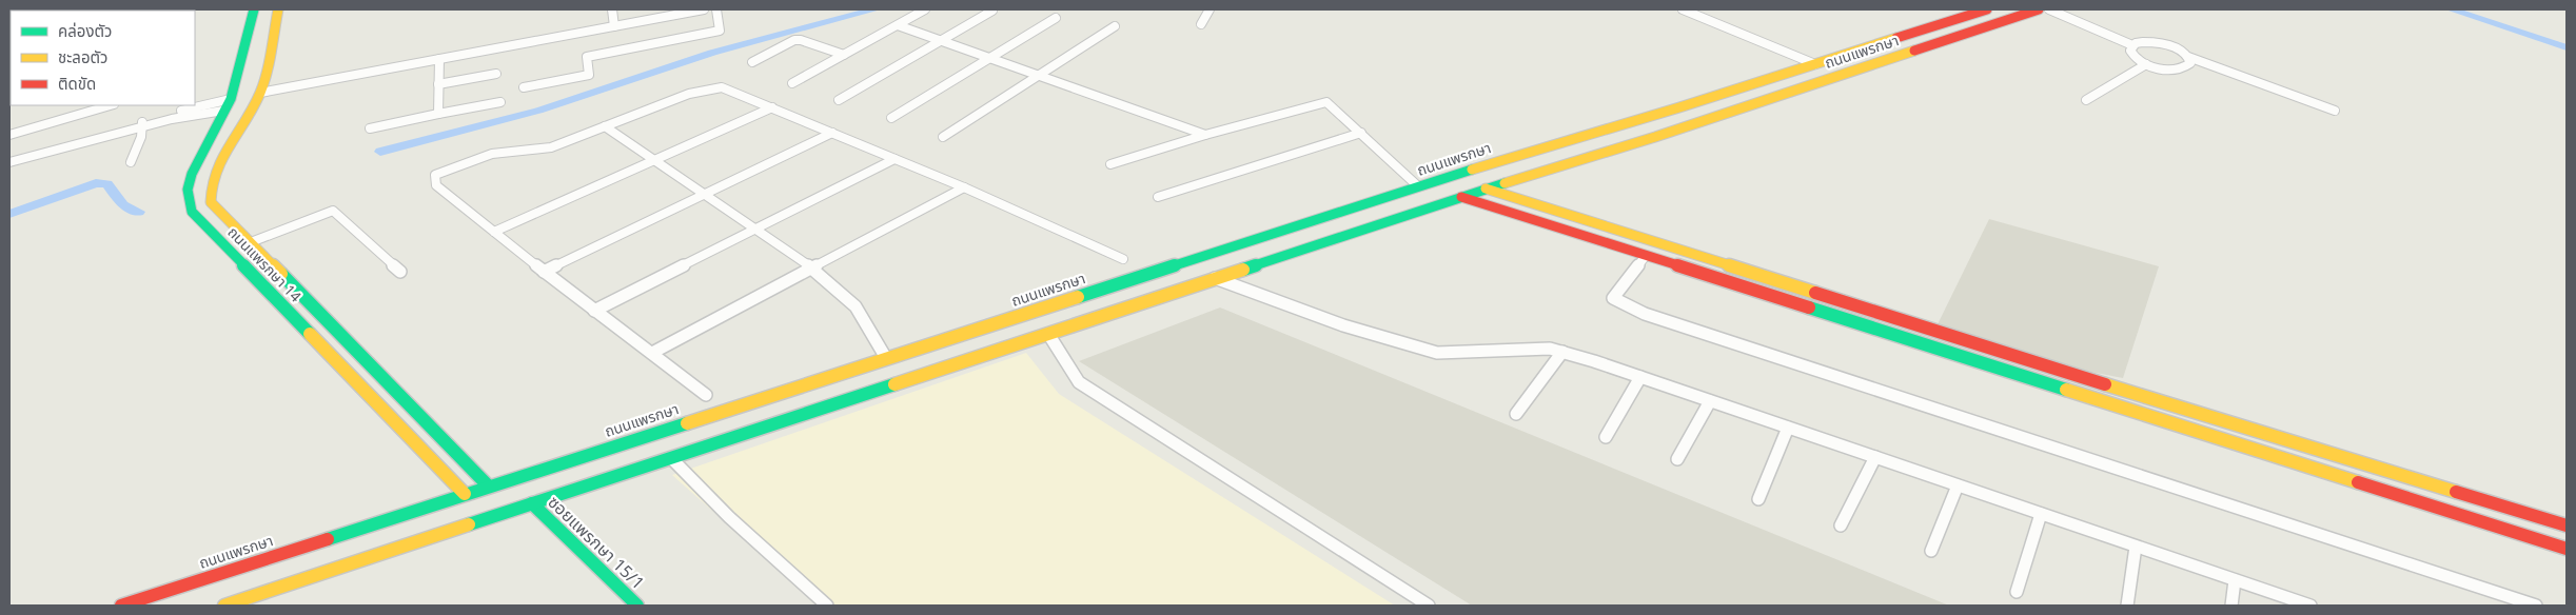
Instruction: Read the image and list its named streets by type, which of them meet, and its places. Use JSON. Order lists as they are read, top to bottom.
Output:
{
  "streets": {
    "main road": ["ถนนแพรกษา", "ถนนแพรกษา 14", "ซอยแพรกษา 15/1"]
  },
  "crossings": [
    ["ถนนแพรกษา", "ถนนแพรกษา 14"],
    ["ถนนแพรกษา", "ซอยแพรกษา 15/1"]
  ],
  "legend": ["คล่องตัว", "ชะลอตัว", "ติดขัด"]
}
